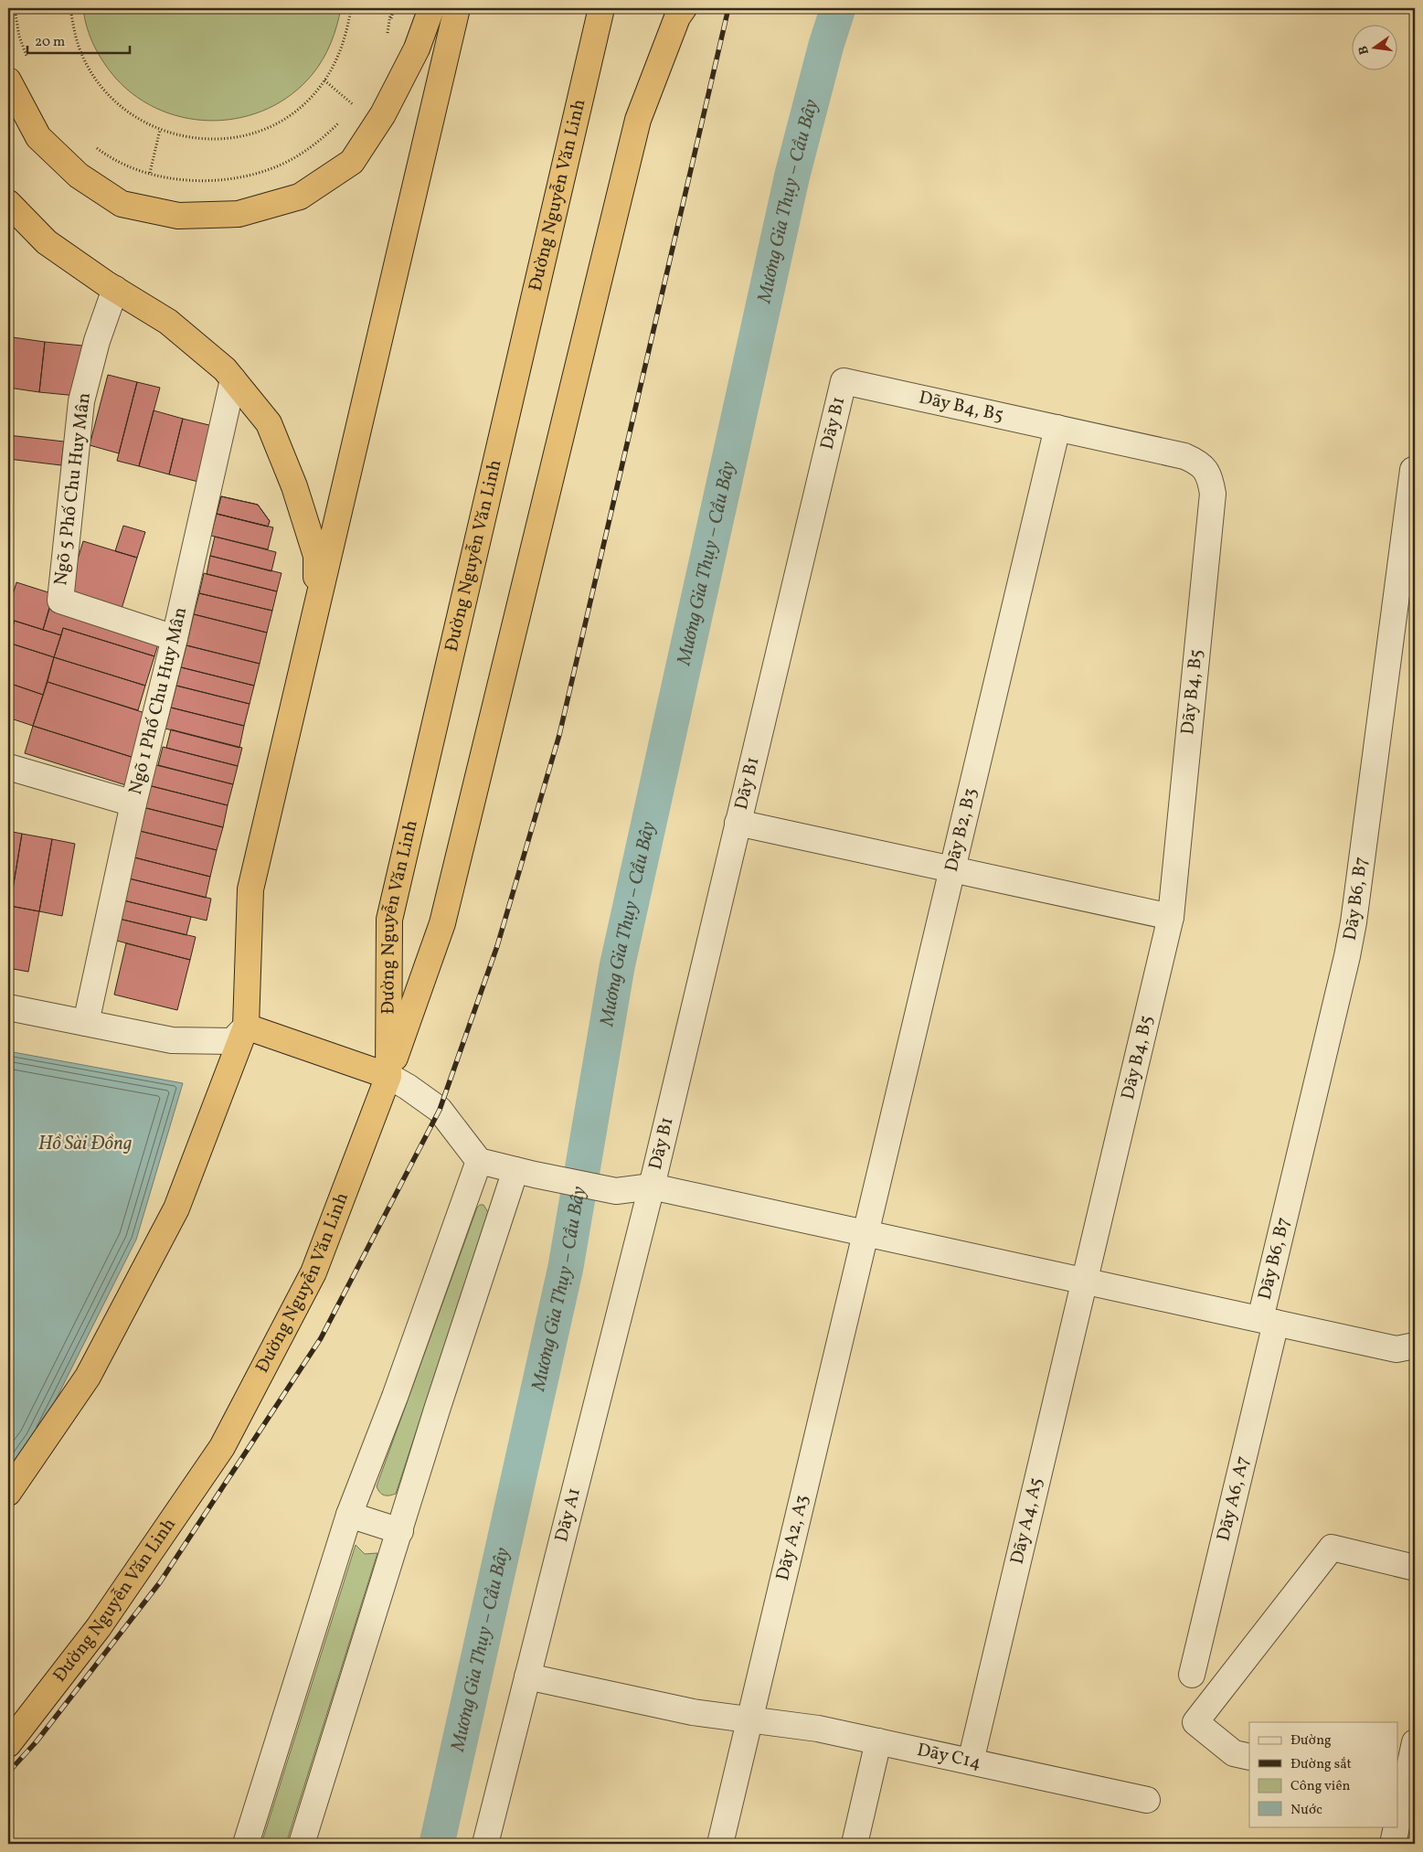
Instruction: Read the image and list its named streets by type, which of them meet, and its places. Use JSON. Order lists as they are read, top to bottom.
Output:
{
  "streets": {
    "highway": ["Đường Nguyễn Văn Linh"],
    "street": [
      "Dãy B4, B5",
      "Dãy B1",
      "Ngõ 5 Phố Chu Huy Mân",
      "Ngõ 1 Phố Chu Huy Mân",
      "Dãy B2, B3",
      "Dãy B6, B7",
      "Dãy A6, A7",
      "Dãy A1",
      "Dãy A4, A5",
      "Dãy A2, A3",
      "Dãy C14"
    ]
  },
  "crossings": [
    ["Dãy B4, B5", "Dãy B1"],
    ["Dãy B4, B5", "Dãy B2, B3"],
    ["Dãy B4, B5", "Dãy A4, A5"],
    ["Dãy B1", "Dãy A1"],
    ["Ngõ 5 Phố Chu Huy Mân", "Ngõ 1 Phố Chu Huy Mân"],
    ["Dãy B2, B3", "Dãy A2, A3"],
    ["Dãy B6, B7", "Dãy A6, A7"],
    ["Dãy A1", "Dãy C14"],
    ["Dãy A4, A5", "Dãy C14"],
    ["Dãy A2, A3", "Dãy C14"]
  ],
  "water": ["Mương Gia Thụy – Cầu Bây", "Hồ Sài Đồng"],
  "legend": [
    "Đường",
    "Đường sắt",
    "Công viên",
    "Nước"
  ],
  "scale_bar": "20 m",
  "north": "left"
}
